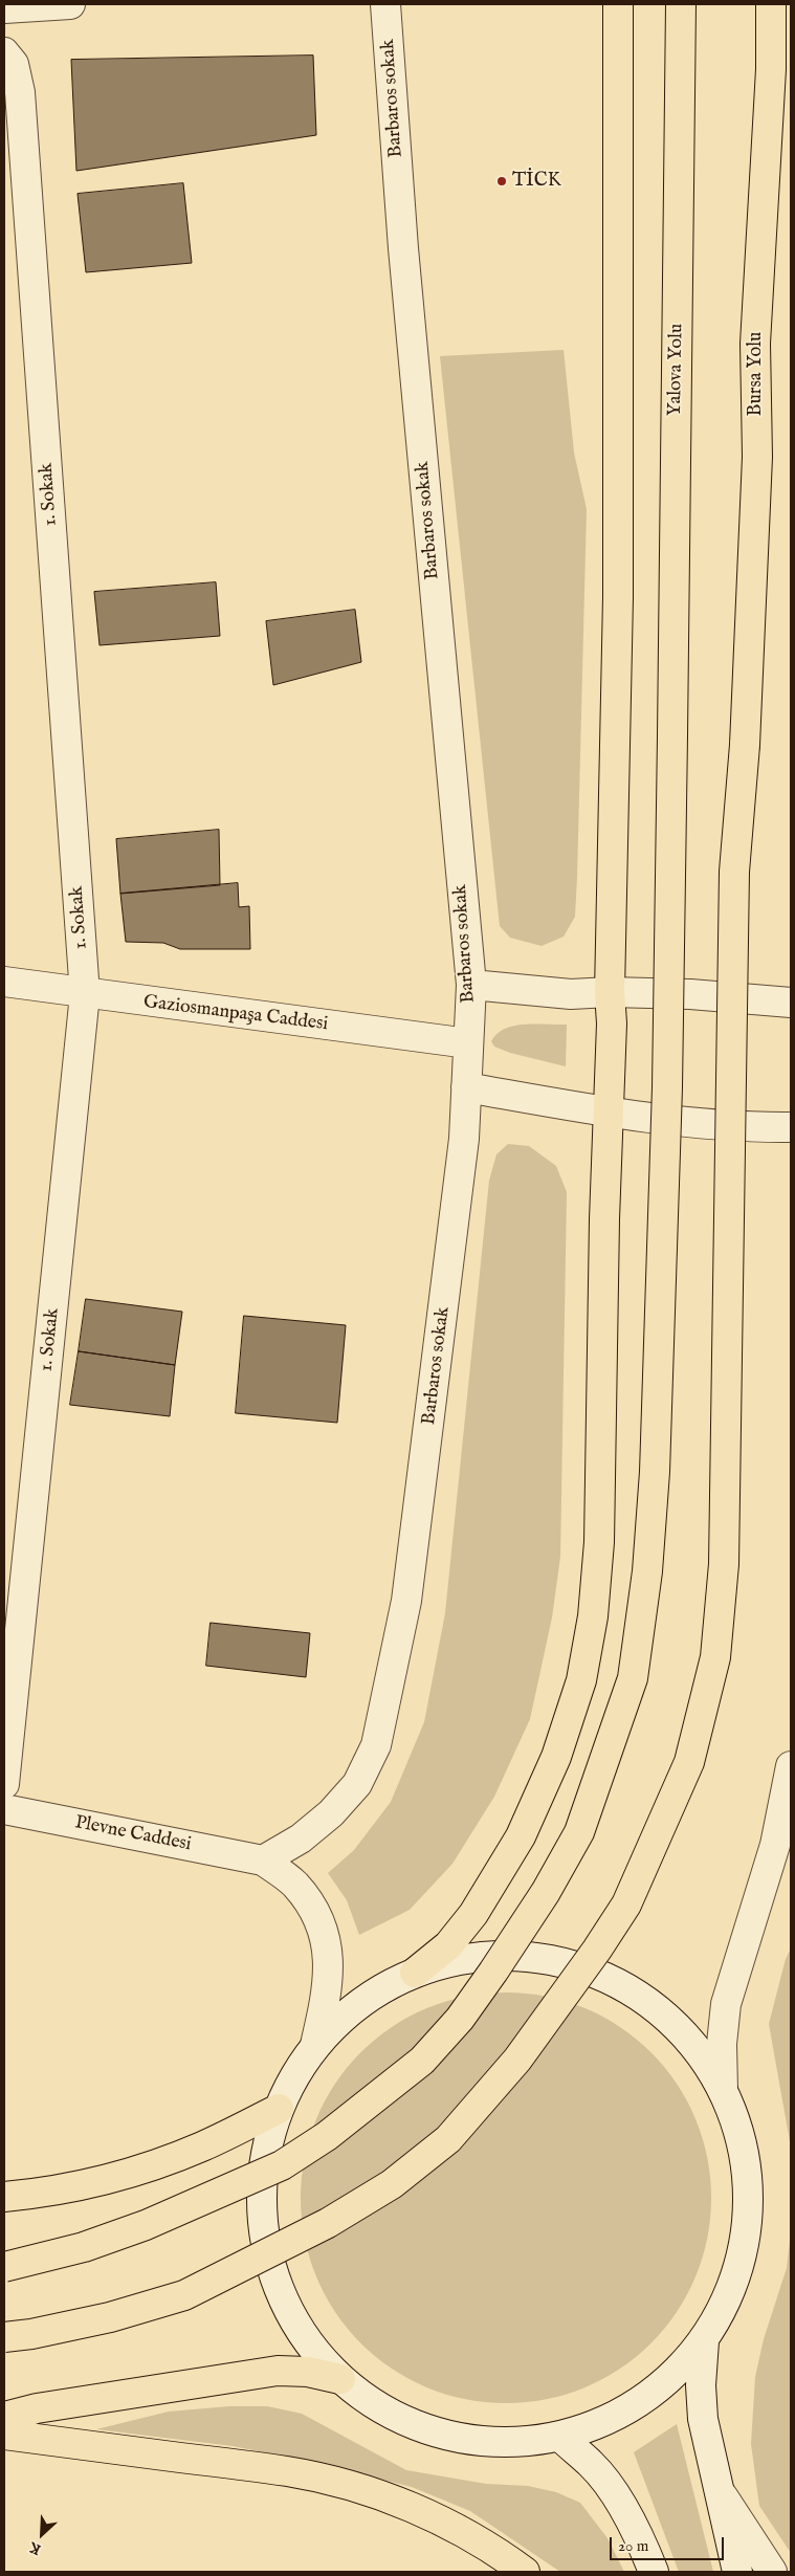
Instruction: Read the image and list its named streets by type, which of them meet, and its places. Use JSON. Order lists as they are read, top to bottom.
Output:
{
  "streets": {
    "highway": ["Yalova Yolu", "Bursa Yolu"],
    "street": [
      "Barbaros sokak",
      "1. Sokak",
      "Gaziosmanpaşa Caddesi",
      "Plevne Caddesi"
    ]
  },
  "crossings": [
    ["Barbaros sokak", "Gaziosmanpaşa Caddesi"],
    ["Barbaros sokak", "Plevne Caddesi"],
    ["1. Sokak", "Gaziosmanpaşa Caddesi"]
  ],
  "places": ["TİCK"],
  "scale_bar": "20 m",
  "north": "bottom left"
}
